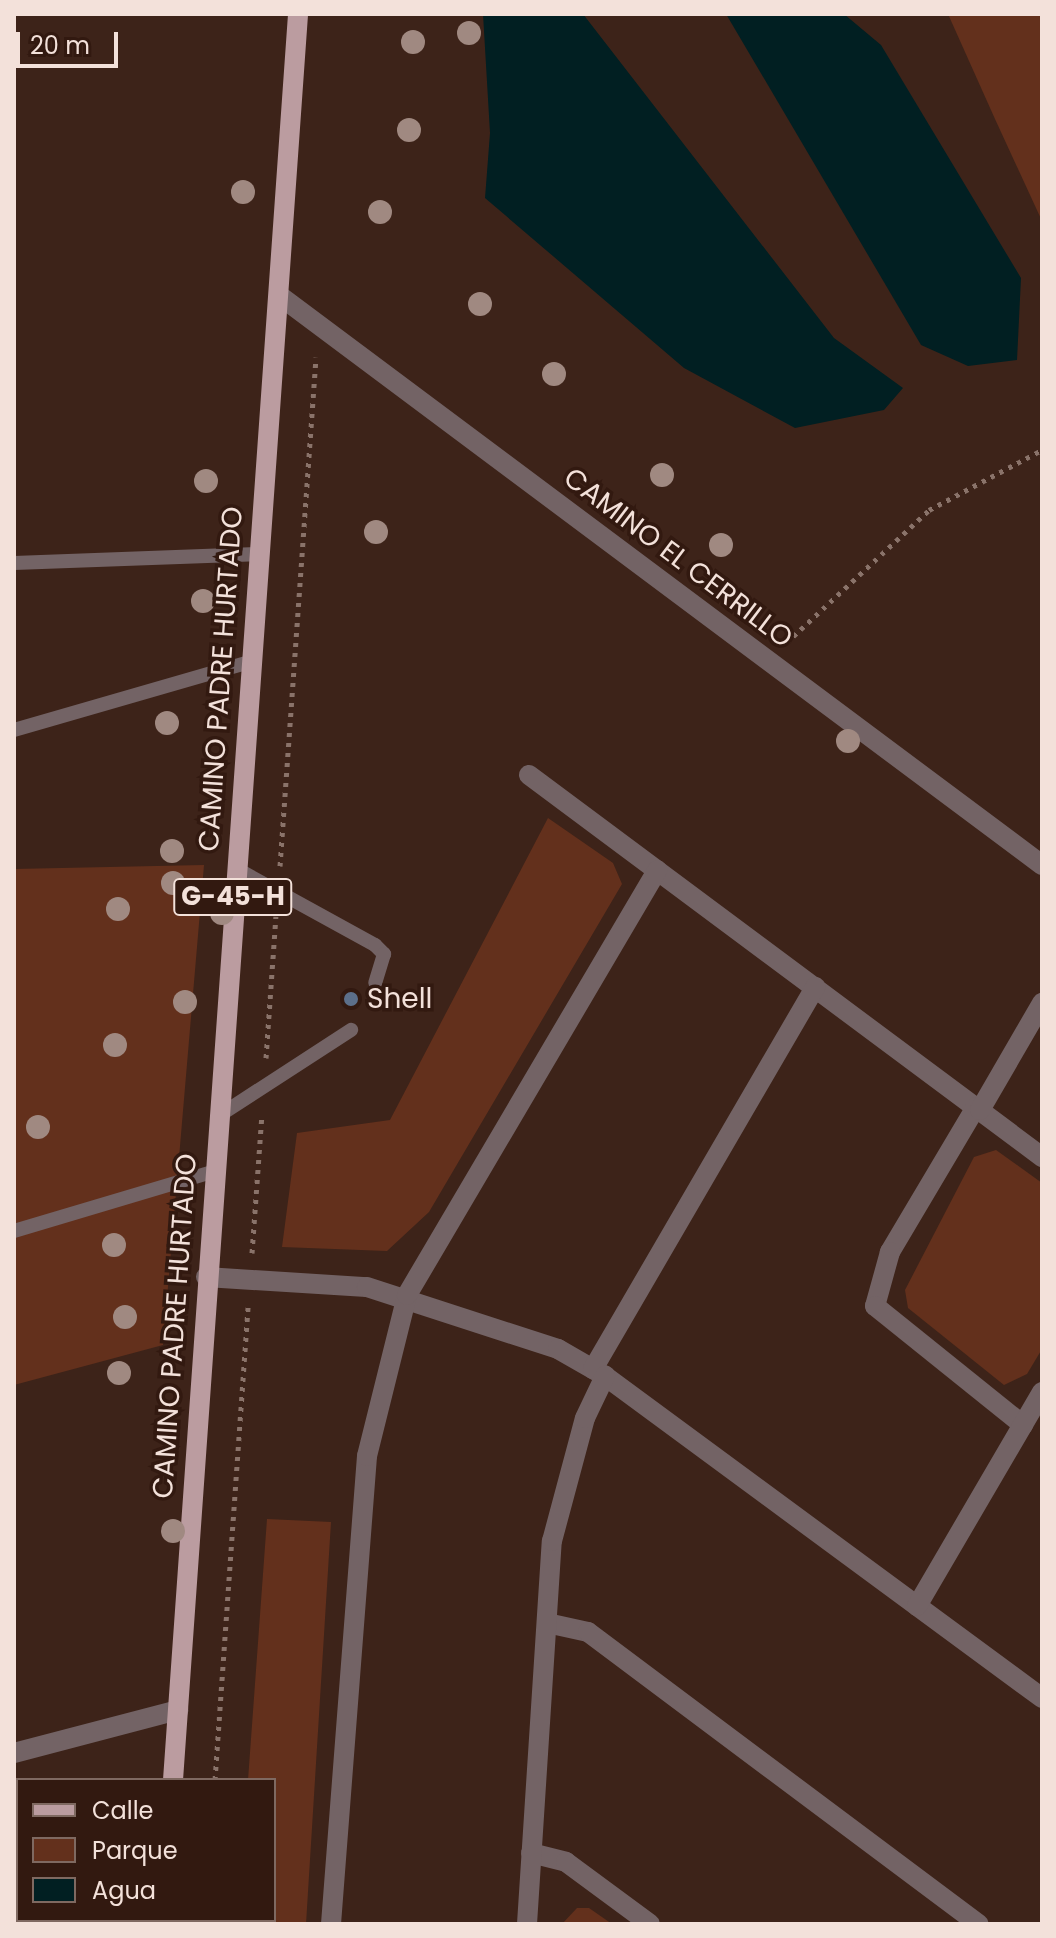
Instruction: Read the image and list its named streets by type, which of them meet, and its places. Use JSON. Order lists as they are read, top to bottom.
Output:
{
  "streets": {
    "main road": ["CAMINO PADRE HURTADO", "G-45-H"],
    "street": ["CAMINO EL CERRILLO"]
  },
  "crossings": [
    ["CAMINO EL CERRILLO", "CAMINO PADRE HURTADO"]
  ],
  "places": ["Shell"],
  "legend": ["Calle", "Parque", "Agua"],
  "scale_bar": "20 m"
}
